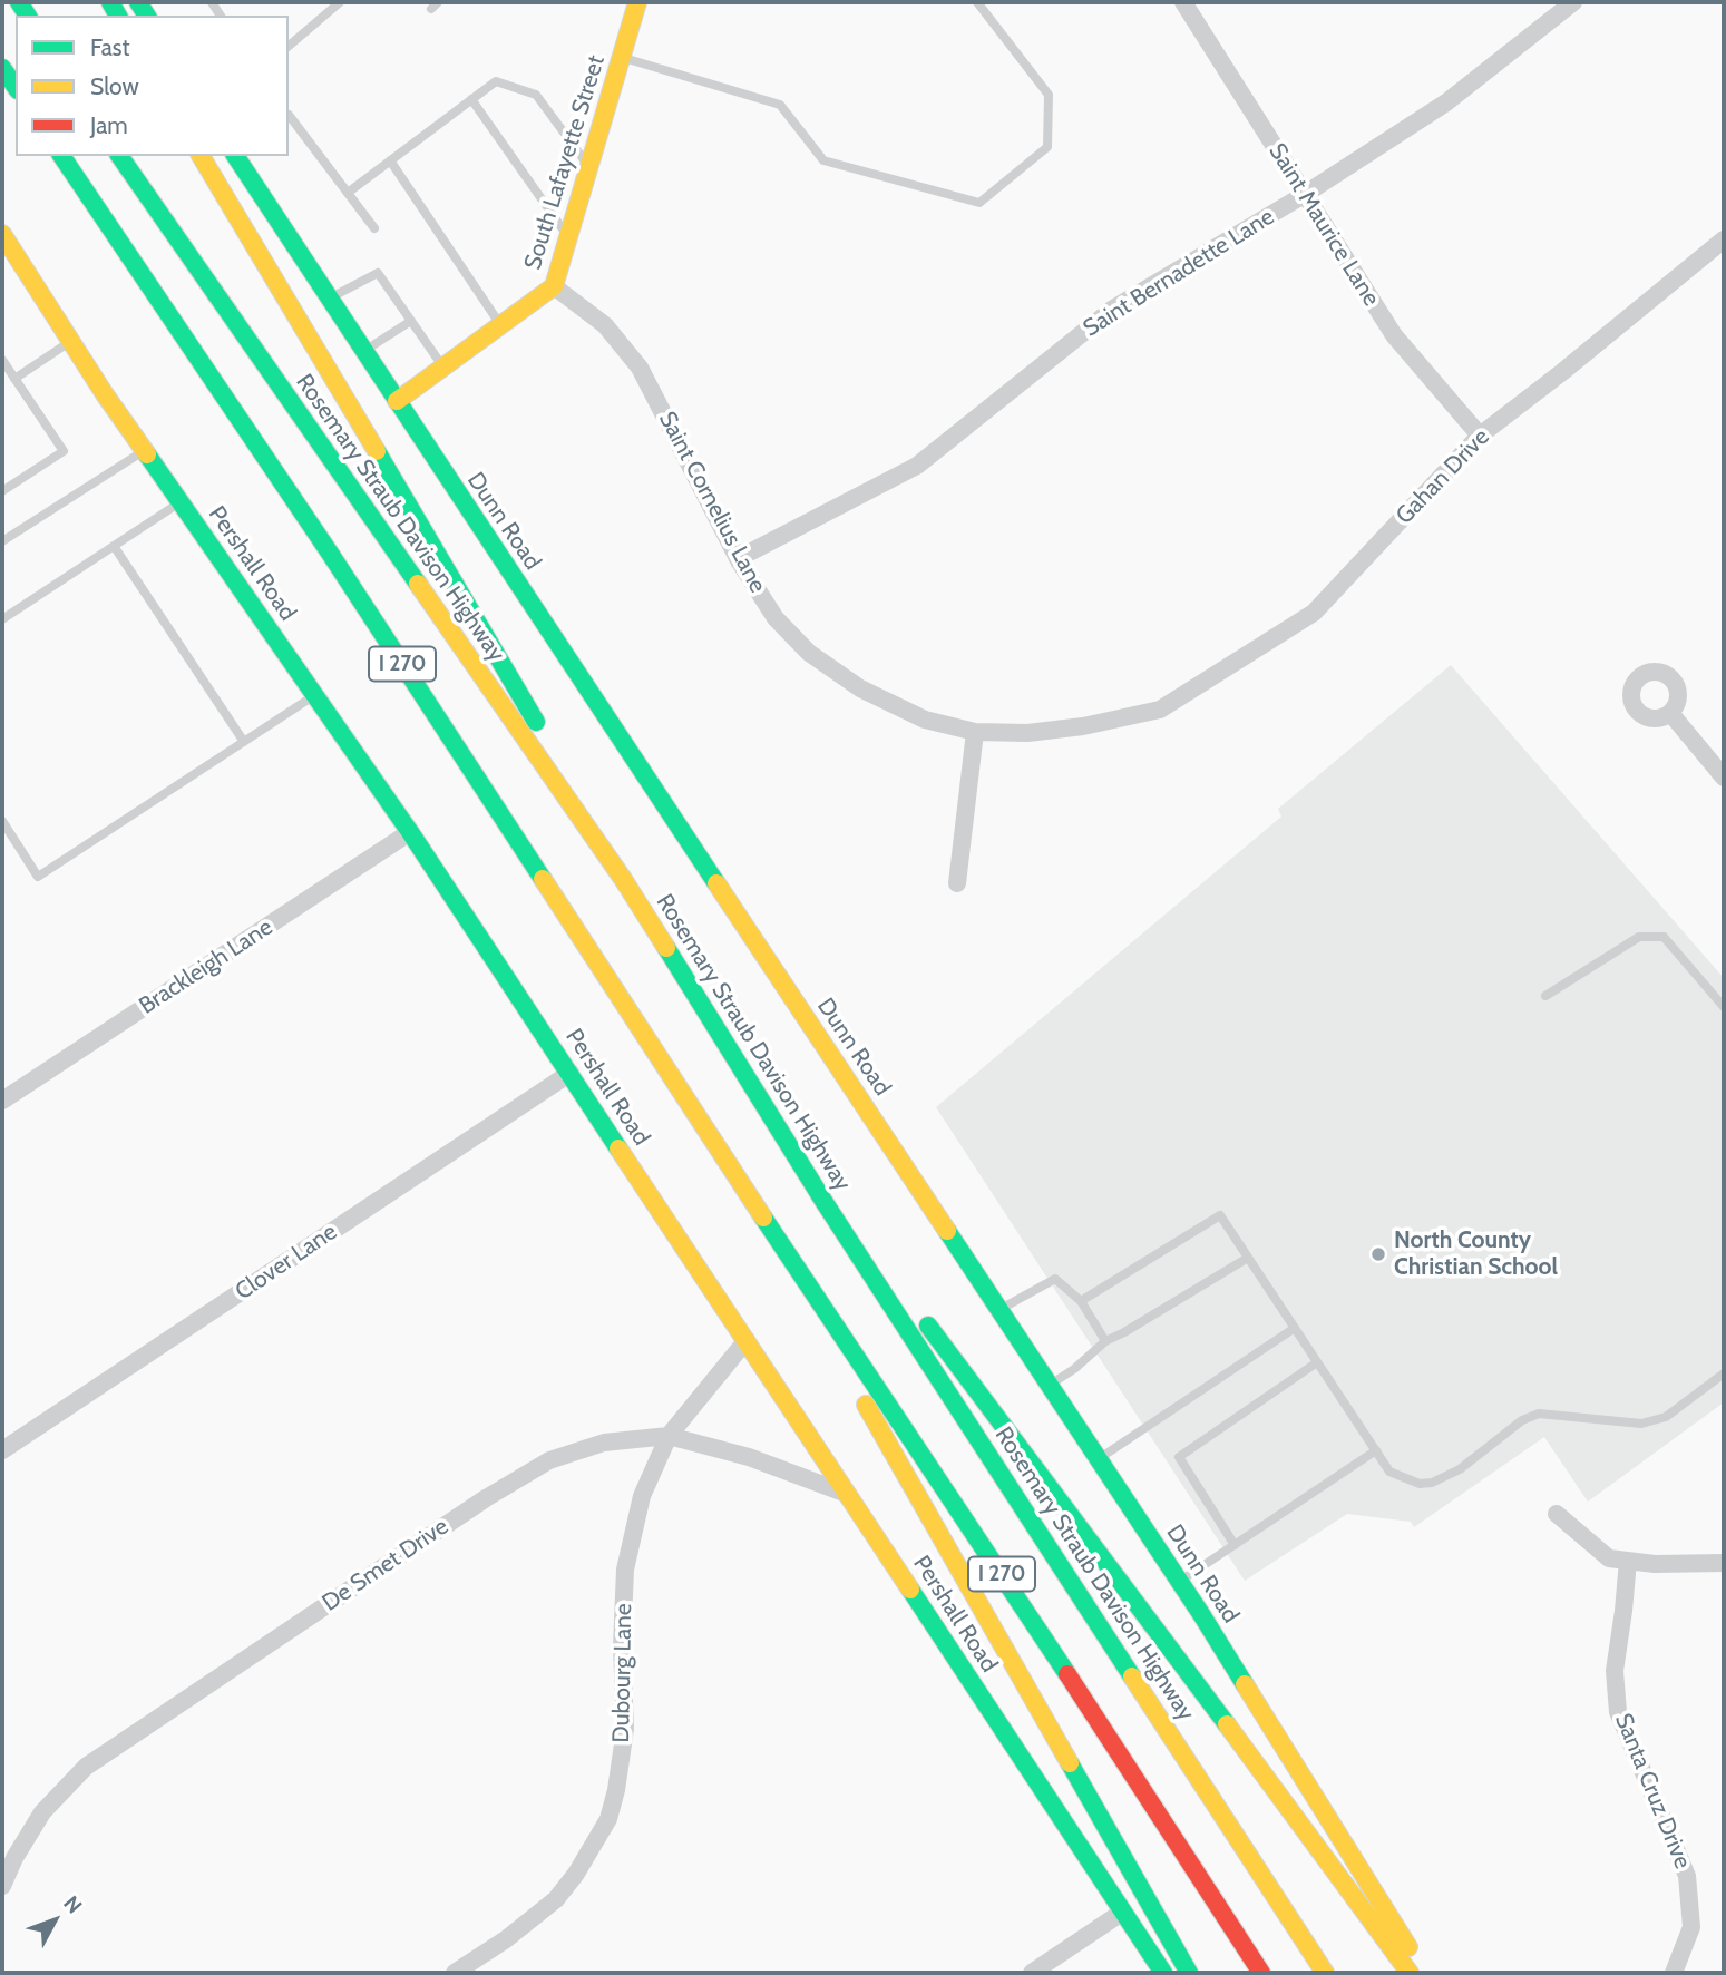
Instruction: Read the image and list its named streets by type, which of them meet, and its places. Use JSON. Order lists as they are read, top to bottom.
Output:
{
  "streets": {
    "main road": [
      "South Lafayette Street",
      "Rosemary Straub Davison Highway",
      "Dunn Road",
      "Pershall Road",
      "I 270"
    ],
    "street": [
      "Saint Maurice Lane",
      "Saint Bernadette Lane",
      "Gahan Drive",
      "Saint Cornelius Lane",
      "Brackleigh Lane",
      "Clover Lane",
      "De Smet Drive",
      "Dubourg Lane",
      "Santa Cruz Drive"
    ]
  },
  "crossings": [
    ["South Lafayette Street", "Saint Cornelius Lane"],
    ["South Lafayette Street", "Dunn Road"],
    ["Saint Maurice Lane", "Saint Bernadette Lane"],
    ["Saint Maurice Lane", "Gahan Drive"],
    ["Saint Bernadette Lane", "Saint Cornelius Lane"],
    ["Gahan Drive", "Saint Cornelius Lane"],
    ["Pershall Road", "Brackleigh Lane"],
    ["Pershall Road", "Clover Lane"],
    ["Pershall Road", "De Smet Drive"],
    ["Pershall Road", "Dubourg Lane"],
    ["De Smet Drive", "Dubourg Lane"]
  ],
  "places": ["North County Christian School"],
  "legend": ["Fast", "Slow", "Jam"],
  "north": "top right"
}
